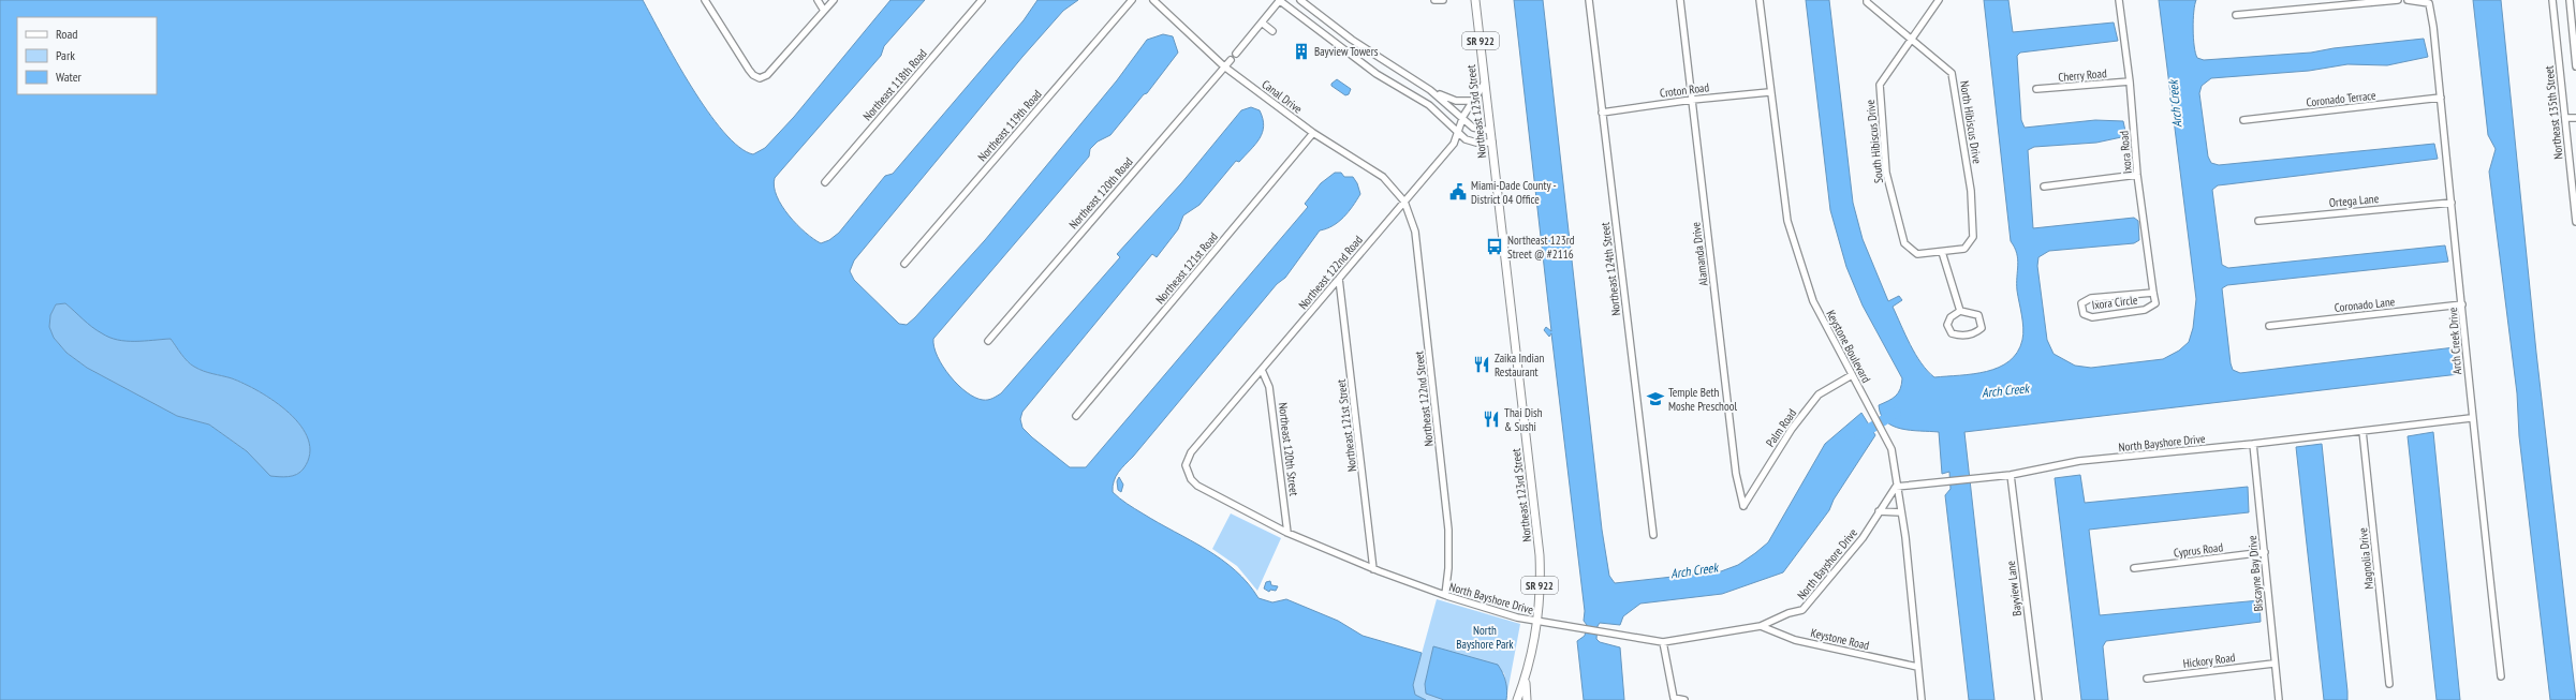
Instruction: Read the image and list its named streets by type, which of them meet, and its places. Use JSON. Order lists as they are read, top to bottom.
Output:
{
  "streets": {
    "main road": ["SR 922", "Northeast 123rd Street"],
    "street": [
      "Cherry Road",
      "Northeast 118th Road",
      "Croton Road",
      "Canal Drive",
      "Coronado Terrace",
      "Northeast 135th Street",
      "North Hibiscus Drive",
      "Northeast 119th Road",
      "South Hibiscus Drive",
      "Ixora Road",
      "Northeast 120th Road",
      "Ortega Lane",
      "Alamanda Drive",
      "Northeast 121st Road",
      "Northeast 124th Street",
      "Northeast 122nd Road",
      "Ixora Circle",
      "Coronado Lane",
      "Arch Creek Drive",
      "Keystone Boulevard",
      "Northeast 122nd Street",
      "Northeast 121st Street",
      "Palm Road",
      "North Bayshore Drive",
      "Northeast 120th Street",
      "Cyprus Road",
      "Magnolia Drive",
      "Biscayne Bay Drive",
      "Bayview Lane",
      "Keystone Road",
      "Hickory Road"
    ]
  },
  "crossings": [
    ["SR 922", "Northeast 123rd Street"],
    ["Cherry Road", "Ixora Road"],
    ["Croton Road", "Alamanda Drive"],
    ["Croton Road", "Northeast 124th Street"],
    ["Croton Road", "Keystone Boulevard"],
    ["Canal Drive", "Northeast 120th Road"],
    ["Canal Drive", "Northeast 121st Road"],
    ["Canal Drive", "Northeast 122nd Road"],
    ["Canal Drive", "Northeast 122nd Street"],
    ["Coronado Terrace", "Arch Creek Drive"],
    ["Northeast 123rd Street", "Northeast 122nd Road"],
    ["Northeast 123rd Street", "North Bayshore Drive"],
    ["North Hibiscus Drive", "South Hibiscus Drive"],
    ["Ixora Road", "Ixora Circle"],
    ["Ortega Lane", "Arch Creek Drive"],
    ["Alamanda Drive", "Palm Road"],
    ["Northeast 122nd Road", "Northeast 122nd Street"],
    ["Northeast 122nd Road", "Northeast 121st Street"],
    ["Northeast 122nd Road", "North Bayshore Drive"],
    ["Northeast 122nd Road", "Northeast 120th Street"],
    ["Coronado Lane", "Arch Creek Drive"],
    ["Arch Creek Drive", "North Bayshore Drive"],
    ["Keystone Boulevard", "Palm Road"],
    ["Keystone Boulevard", "North Bayshore Drive"],
    ["Keystone Boulevard", "Keystone Road"],
    ["Northeast 122nd Street", "North Bayshore Drive"],
    ["Northeast 121st Street", "North Bayshore Drive"],
    ["North Bayshore Drive", "Northeast 120th Street"],
    ["North Bayshore Drive", "Magnolia Drive"],
    ["North Bayshore Drive", "Biscayne Bay Drive"],
    ["North Bayshore Drive", "Bayview Lane"],
    ["North Bayshore Drive", "Keystone Road"],
    ["Cyprus Road", "Biscayne Bay Drive"],
    ["Biscayne Bay Drive", "Hickory Road"]
  ],
  "water": ["Arch Creek"],
  "parks": ["North Bayshore Park"],
  "places": {
    "building": ["Bayview Towers"],
    "public building": ["Miami-Dade County - District 04 Office"],
    "bus stop": ["Northeast 123rd Street @ #2116"],
    "restaurant": ["Zaika Indian Restaurant", "Thai Dish & Sushi"],
    "school or university": ["Temple Beth Moshe Preschool"]
  },
  "legend": ["Road", "Park", "Water"]
}
